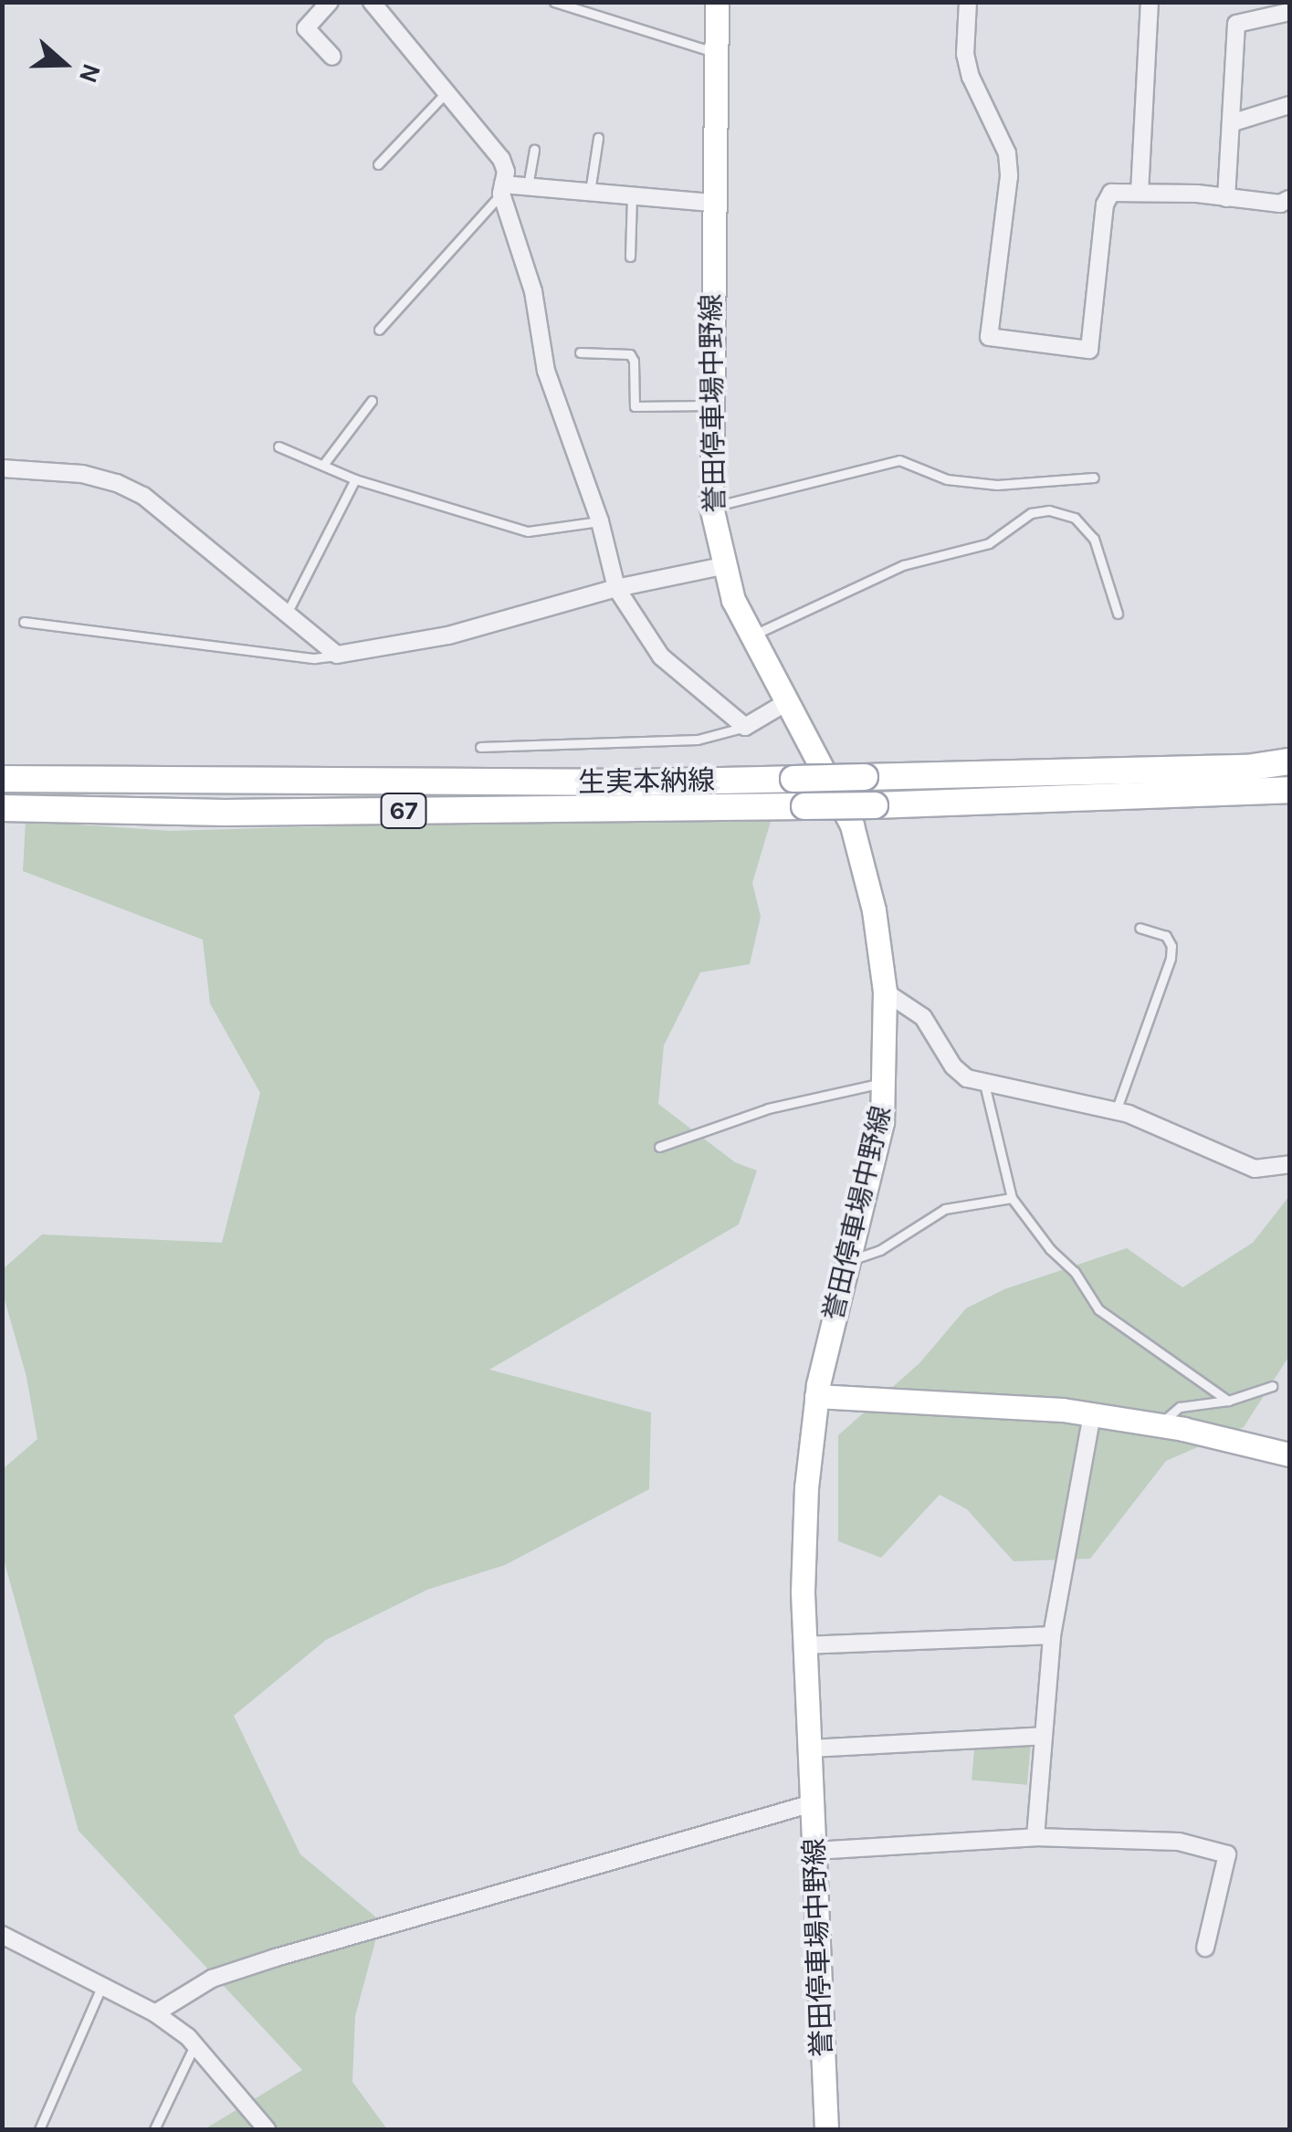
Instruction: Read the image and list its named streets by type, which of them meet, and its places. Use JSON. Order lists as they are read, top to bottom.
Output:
{
  "streets": {
    "main road": ["誉田停車場中野線", "生実本納線", "67"]
  },
  "north": "right"
}
